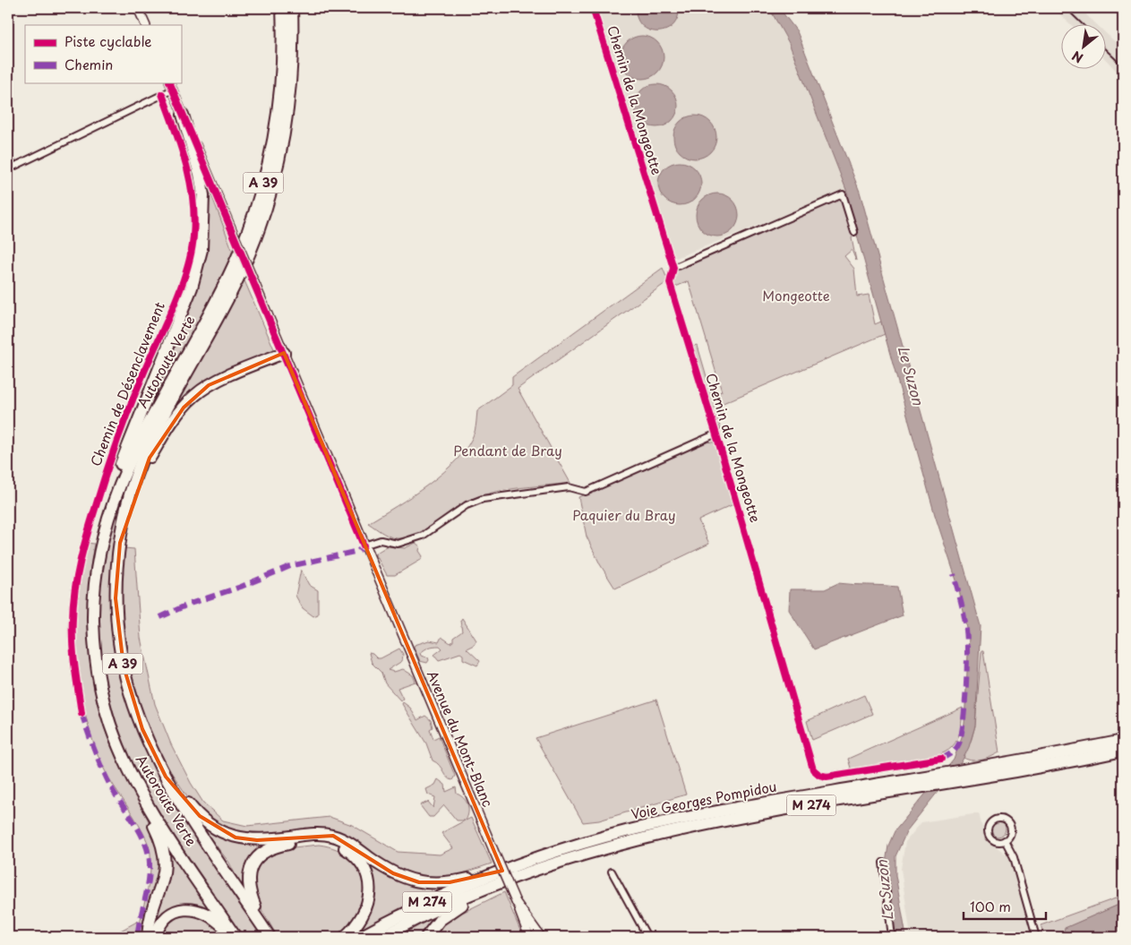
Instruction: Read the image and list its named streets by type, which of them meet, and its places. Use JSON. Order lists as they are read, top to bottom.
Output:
{
  "streets": {
    "highway": [
      "A 39",
      "Autoroute Verte",
      "Voie Georges Pompidou",
      "M 274"
    ],
    "main road": ["Avenue du Mont-Blanc"],
    "street": ["Chemin de la Mongeotte", "Chemin de Désenclavement"]
  },
  "water": ["Le Suzon"],
  "parks": ["Mongeotte", "Pendant de Bray", "Paquier du Bray"],
  "legend": ["Piste cyclable", "Chemin"],
  "scale_bar": "100 m",
  "north": "bottom left"
}
